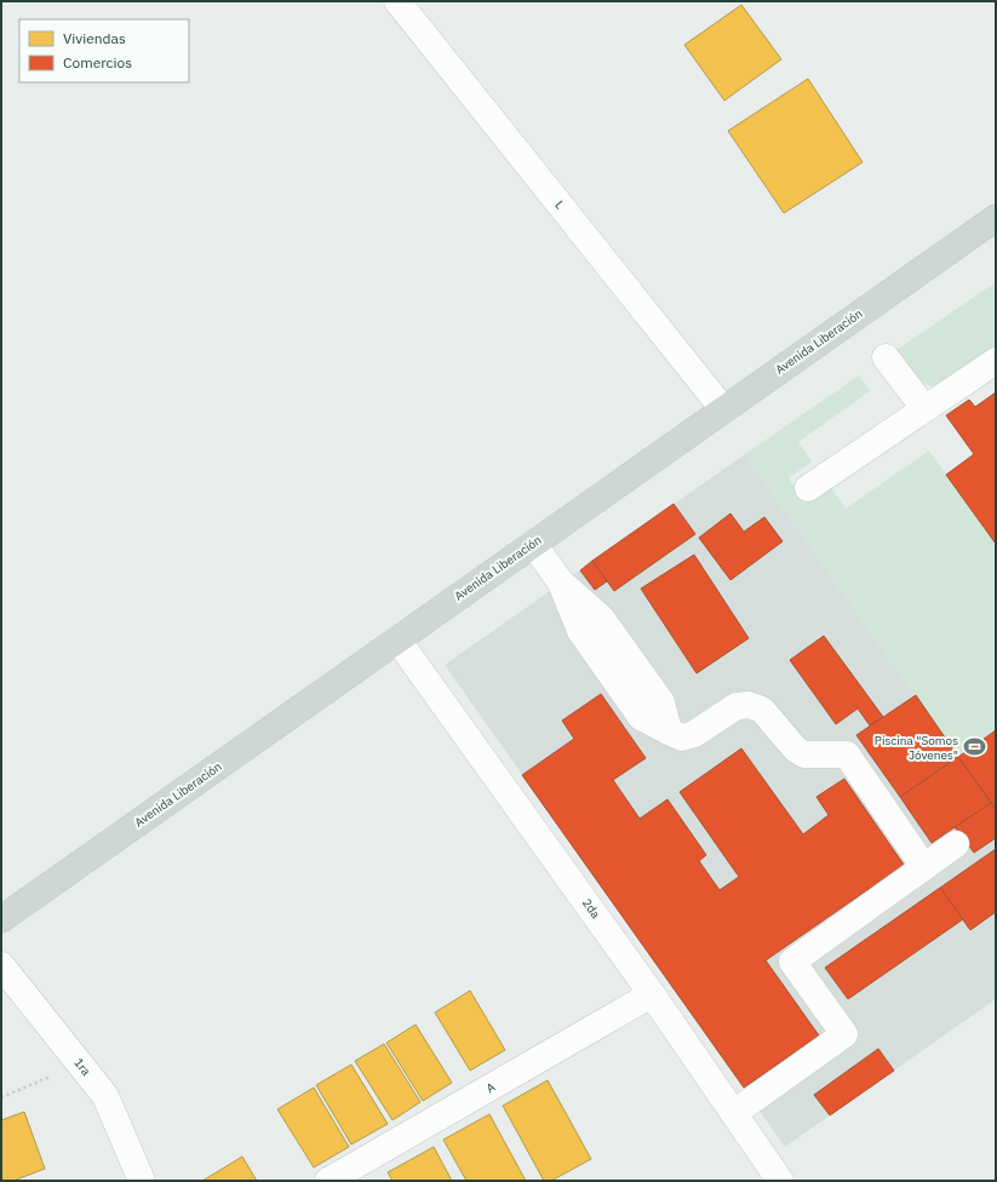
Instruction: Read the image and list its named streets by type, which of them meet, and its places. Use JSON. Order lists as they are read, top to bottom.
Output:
{
  "streets": {
    "main road": ["Avenida Liberación"],
    "street": [
      "L",
      "2da",
      "1ra",
      "A"
    ]
  },
  "crossings": [
    ["L", "Avenida Liberación"],
    ["Avenida Liberación", "2da"],
    ["2da", "A"]
  ],
  "places": {
    "sports": ["Piscina \"Somos Jóvenes\""]
  },
  "legend": ["Viviendas", "Comercios"]
}
